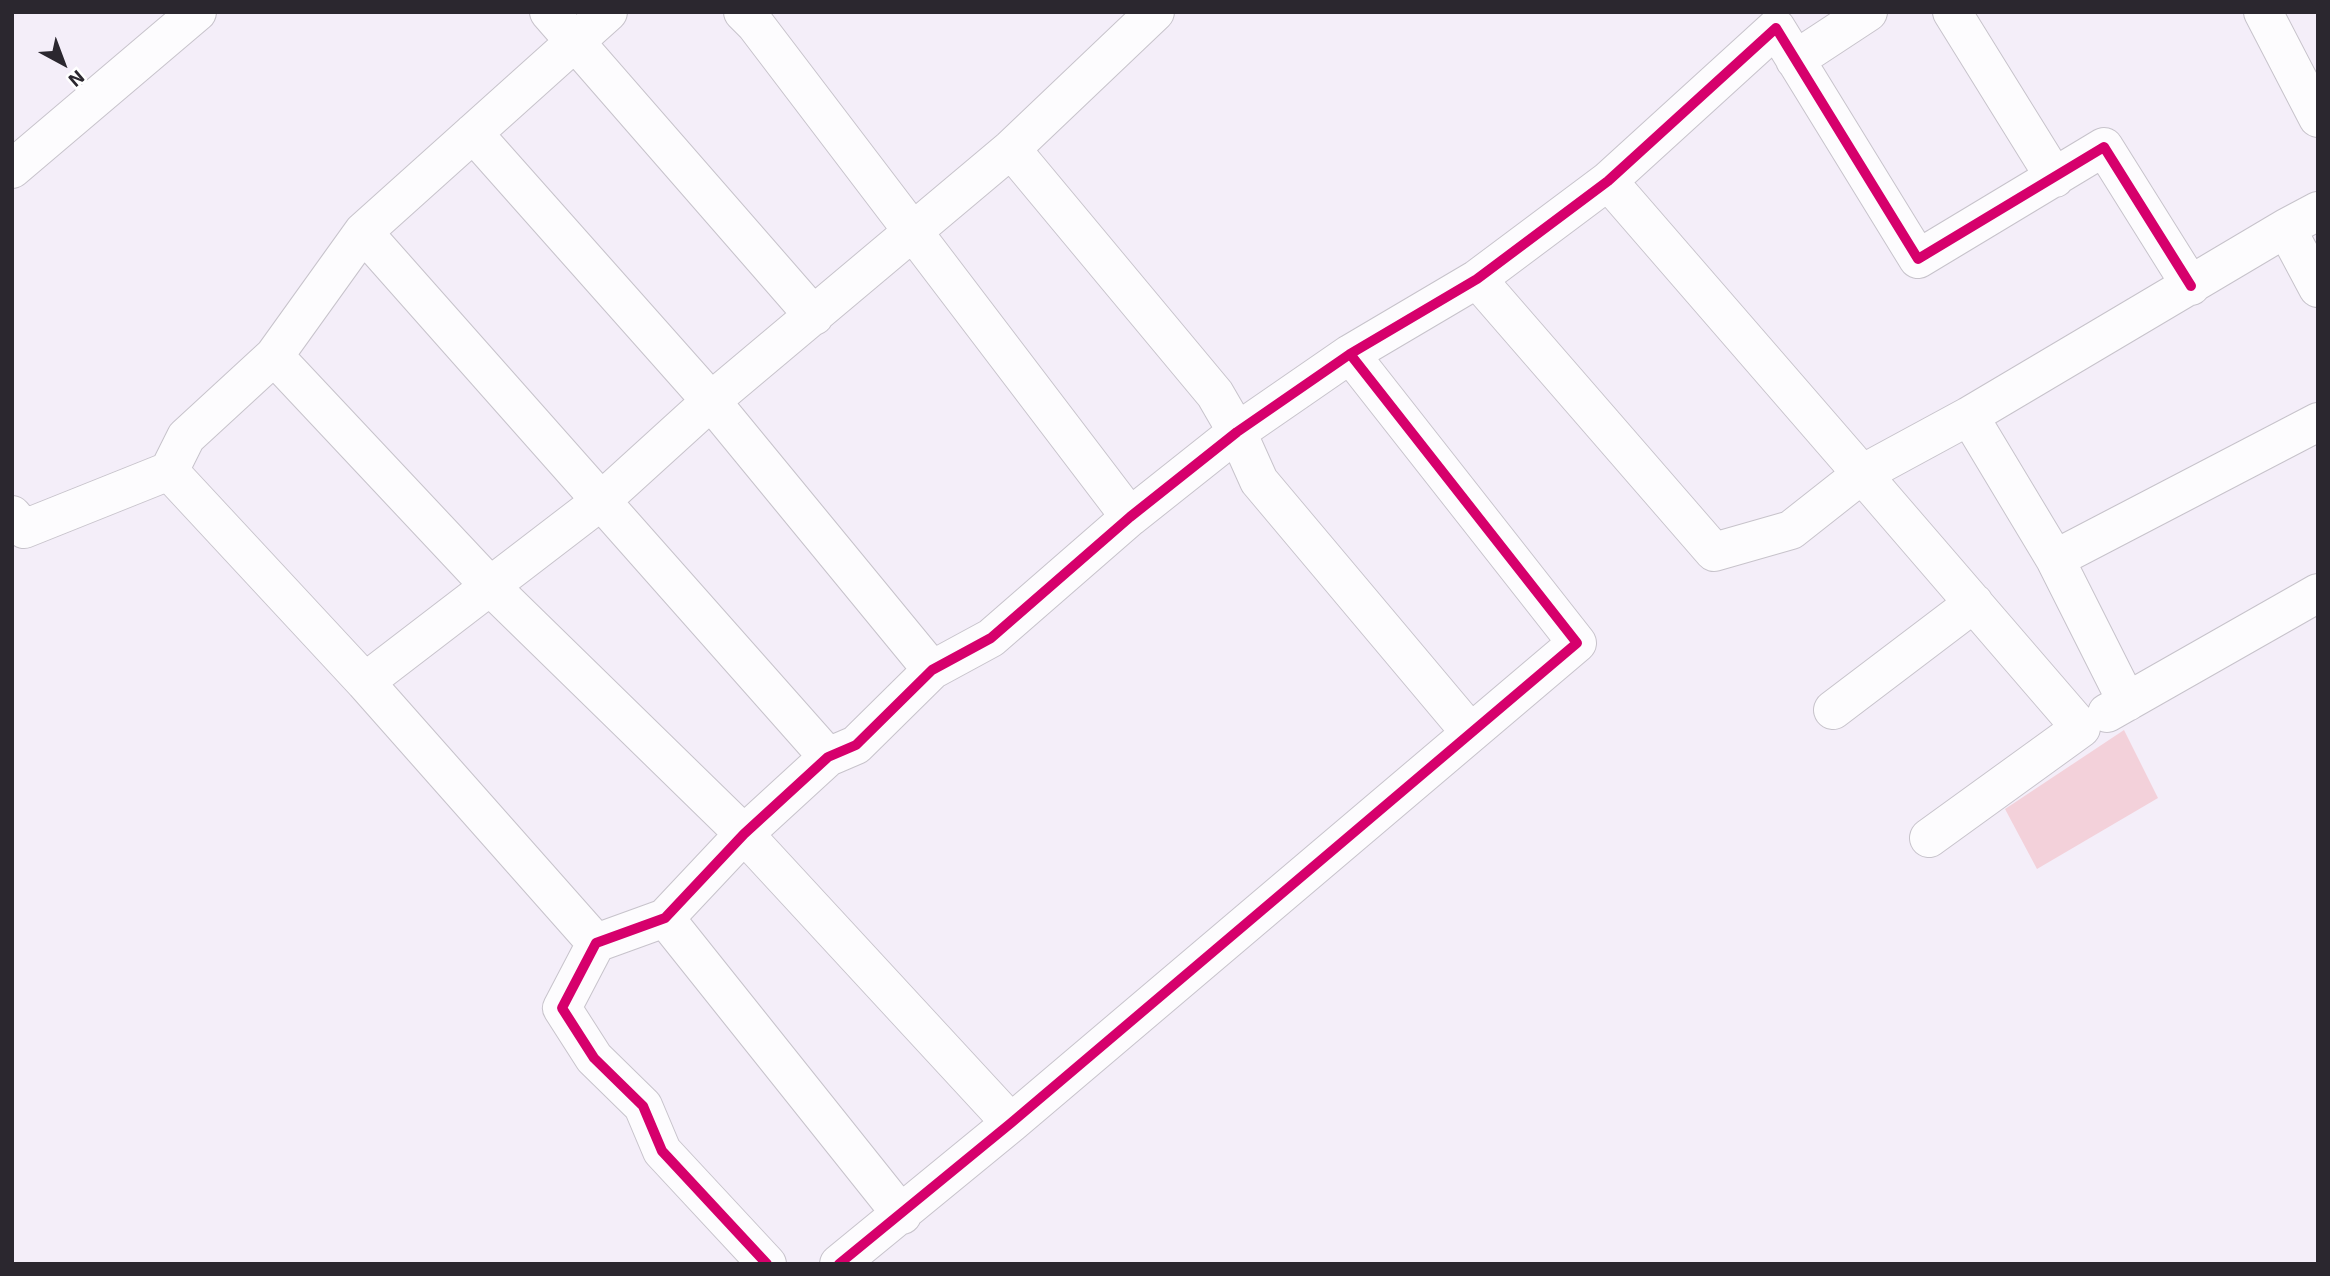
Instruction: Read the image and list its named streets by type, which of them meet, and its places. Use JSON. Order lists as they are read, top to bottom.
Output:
{
  "north": "bottom right"
}
